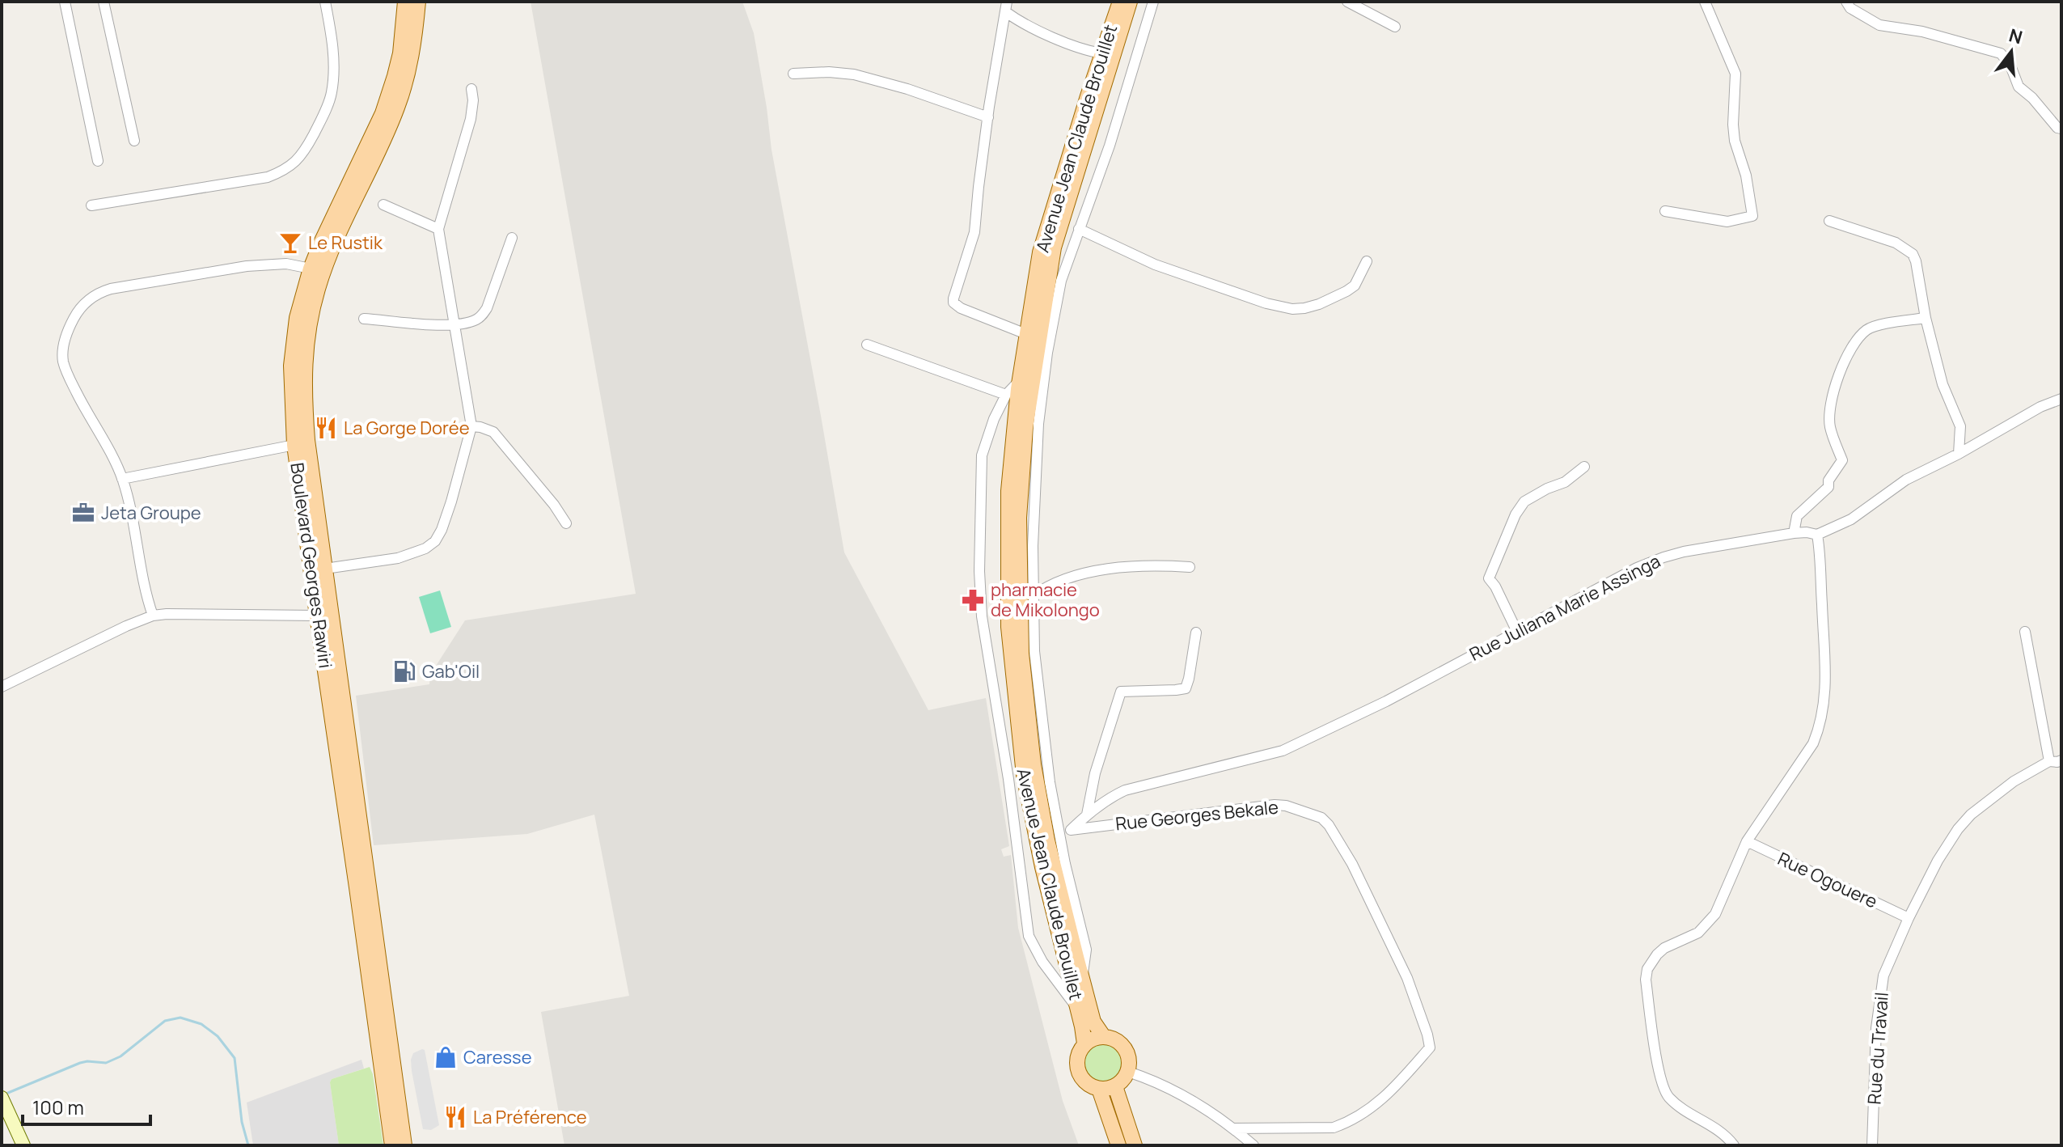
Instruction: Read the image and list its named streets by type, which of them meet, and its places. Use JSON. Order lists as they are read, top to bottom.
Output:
{
  "streets": {
    "main road": ["Avenue Jean Claude Brouillet", "Boulevard Georges Rawiri"],
    "street": [
      "Rue Juliana Marie Assinga",
      "Rue Georges Bekale",
      "Rue Ogouere",
      "Rue du Travail"
    ]
  },
  "crossings": [
    ["Rue Juliana Marie Assinga", "Rue Georges Bekale"],
    ["Rue Ogouere", "Rue du Travail"]
  ],
  "places": {
    "bar": ["Le Rustik"],
    "restaurant": ["La Gorge Dorée", "La Préférence"],
    "office": ["Jeta Groupe"],
    "pharmacy": ["pharmacie de Mikolongo"],
    "fuel station": ["Gab'Oil"],
    "shop": ["Caresse"]
  },
  "scale_bar": "100 m",
  "north": "top"
}
